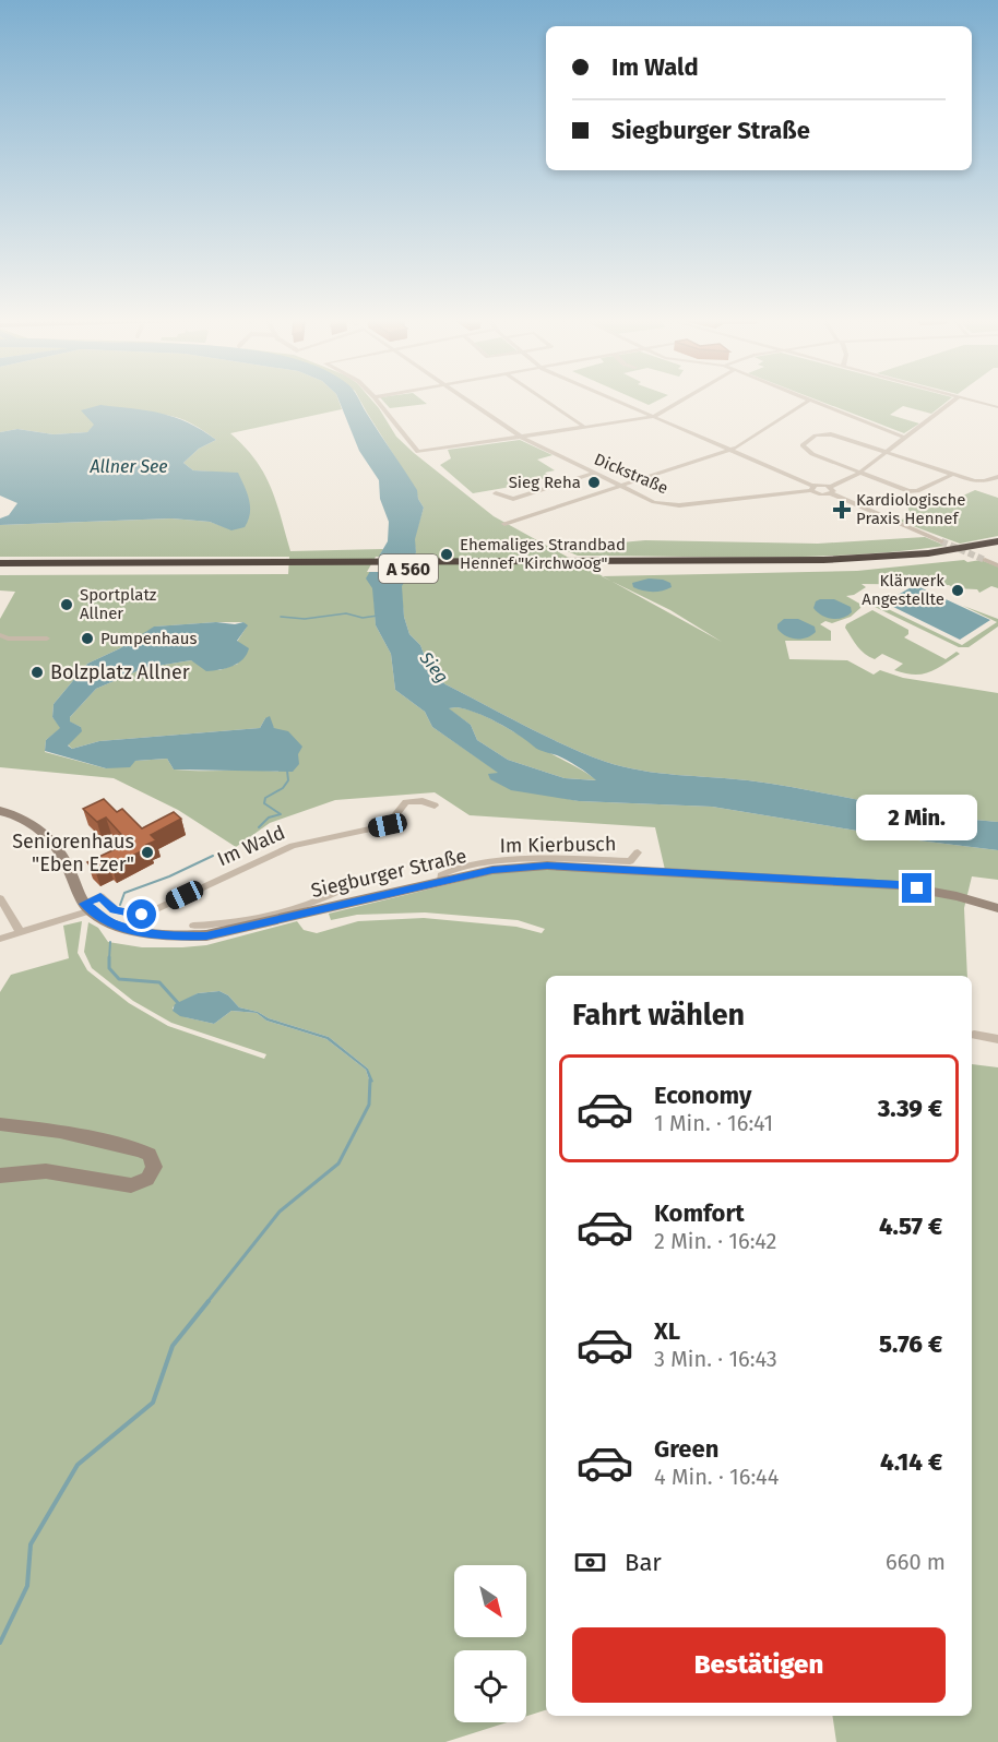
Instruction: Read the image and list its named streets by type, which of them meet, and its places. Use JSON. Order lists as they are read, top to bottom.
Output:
{
  "streets": {
    "highway": ["A 560"],
    "main road": ["Siegburger Straße"],
    "street": ["Dickstraße", "Im Kierbusch", "Im Wald"]
  },
  "crossings": [
    ["Im Kierbusch", "Siegburger Straße"],
    ["Im Wald", "Siegburger Straße"]
  ],
  "water": ["Allner See", "Sieg"],
  "places": {
    "other": [
      "Sieg Reha",
      "Ehemaliges Strandbad Hennef \"Kirchwoog\"",
      "Klärwerk Angestellte",
      "Sportplatz Allner",
      "Pumpenhaus",
      "Bolzplatz Allner",
      "Seniorenhaus \"Eben Ezer\""
    ],
    "health": ["Kardiologische Praxis Hennef"]
  },
  "north": "bottom right",
  "page": {
    "banner": ["Im Wald", "Siegburger Straße"],
    "bubble": "2 Min.",
    "heading": "Fahrt wählen",
    "list": [
      {
        "name": "Economy",
        "note": "1 Min. · 16:41",
        "value": "3.39 €"
      },
      {
        "name": "Komfort",
        "note": "2 Min. · 16:42",
        "value": "4.57 €"
      },
      {
        "name": "XL",
        "note": "3 Min. · 16:43",
        "value": "5.76 €"
      },
      {
        "name": "Green",
        "note": "4 Min. · 16:44",
        "value": "4.14 €"
      }
    ],
    "pay": ["Bar", "660 m"],
    "buttons": "Bestätigen"
  }
}
